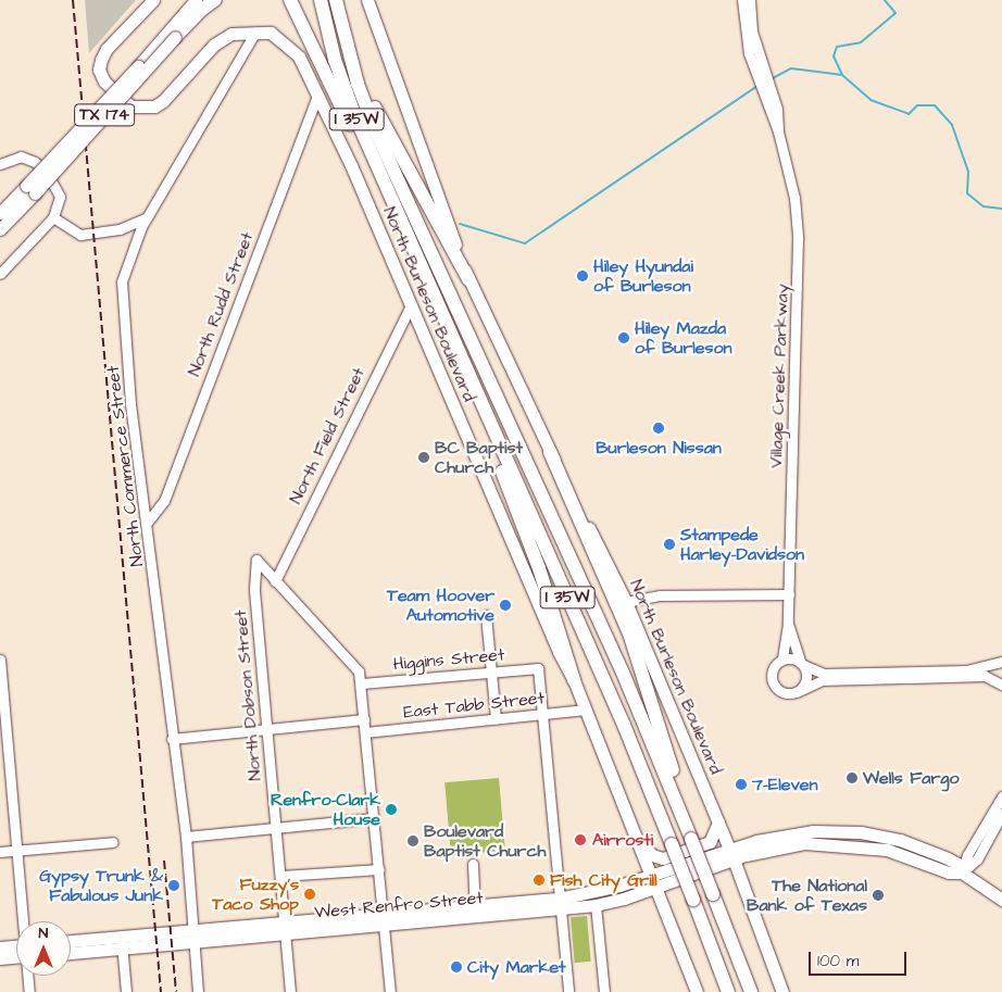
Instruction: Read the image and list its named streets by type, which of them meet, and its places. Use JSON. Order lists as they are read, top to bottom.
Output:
{
  "streets": {
    "highway": ["I 35W"],
    "main road": ["TX 174", "North Burleson Boulevard"],
    "street": [
      "North Rudd Street",
      "Village Creek Parkway",
      "North Field Street",
      "North Commerce Street",
      "Higgins Street",
      "North Dobson Street",
      "East Tabb Street"
    ]
  },
  "crossings": [
    ["North Rudd Street", "North Burleson Boulevard"],
    ["North Rudd Street", "North Commerce Street"],
    ["North Burleson Boulevard", "North Field Street"],
    ["North Burleson Boulevard", "North Commerce Street"],
    ["North Burleson Boulevard", "East Tabb Street"],
    ["North Field Street", "North Dobson Street"],
    ["Higgins Street", "East Tabb Street"]
  ],
  "places": [
    "Hiley Hyundai of Burleson",
    "Hiley Mazda of Burleson",
    "Burleson Nissan",
    "BC Baptist Church",
    "Stampede Harley-Davidson",
    "Team Hoover Automotive",
    "Wells Fargo",
    "7-Eleven",
    "Renfro-Clark House",
    "Airrosti",
    "Boulevard Baptist Church",
    "Fish City Grill",
    "Gypsy Trunk & Fabulous Junk",
    "Fuzzy's Taco Shop",
    "The National Bank of Texas",
    "City Market"
  ],
  "scale_bar": "100 m",
  "north": "top"
}
